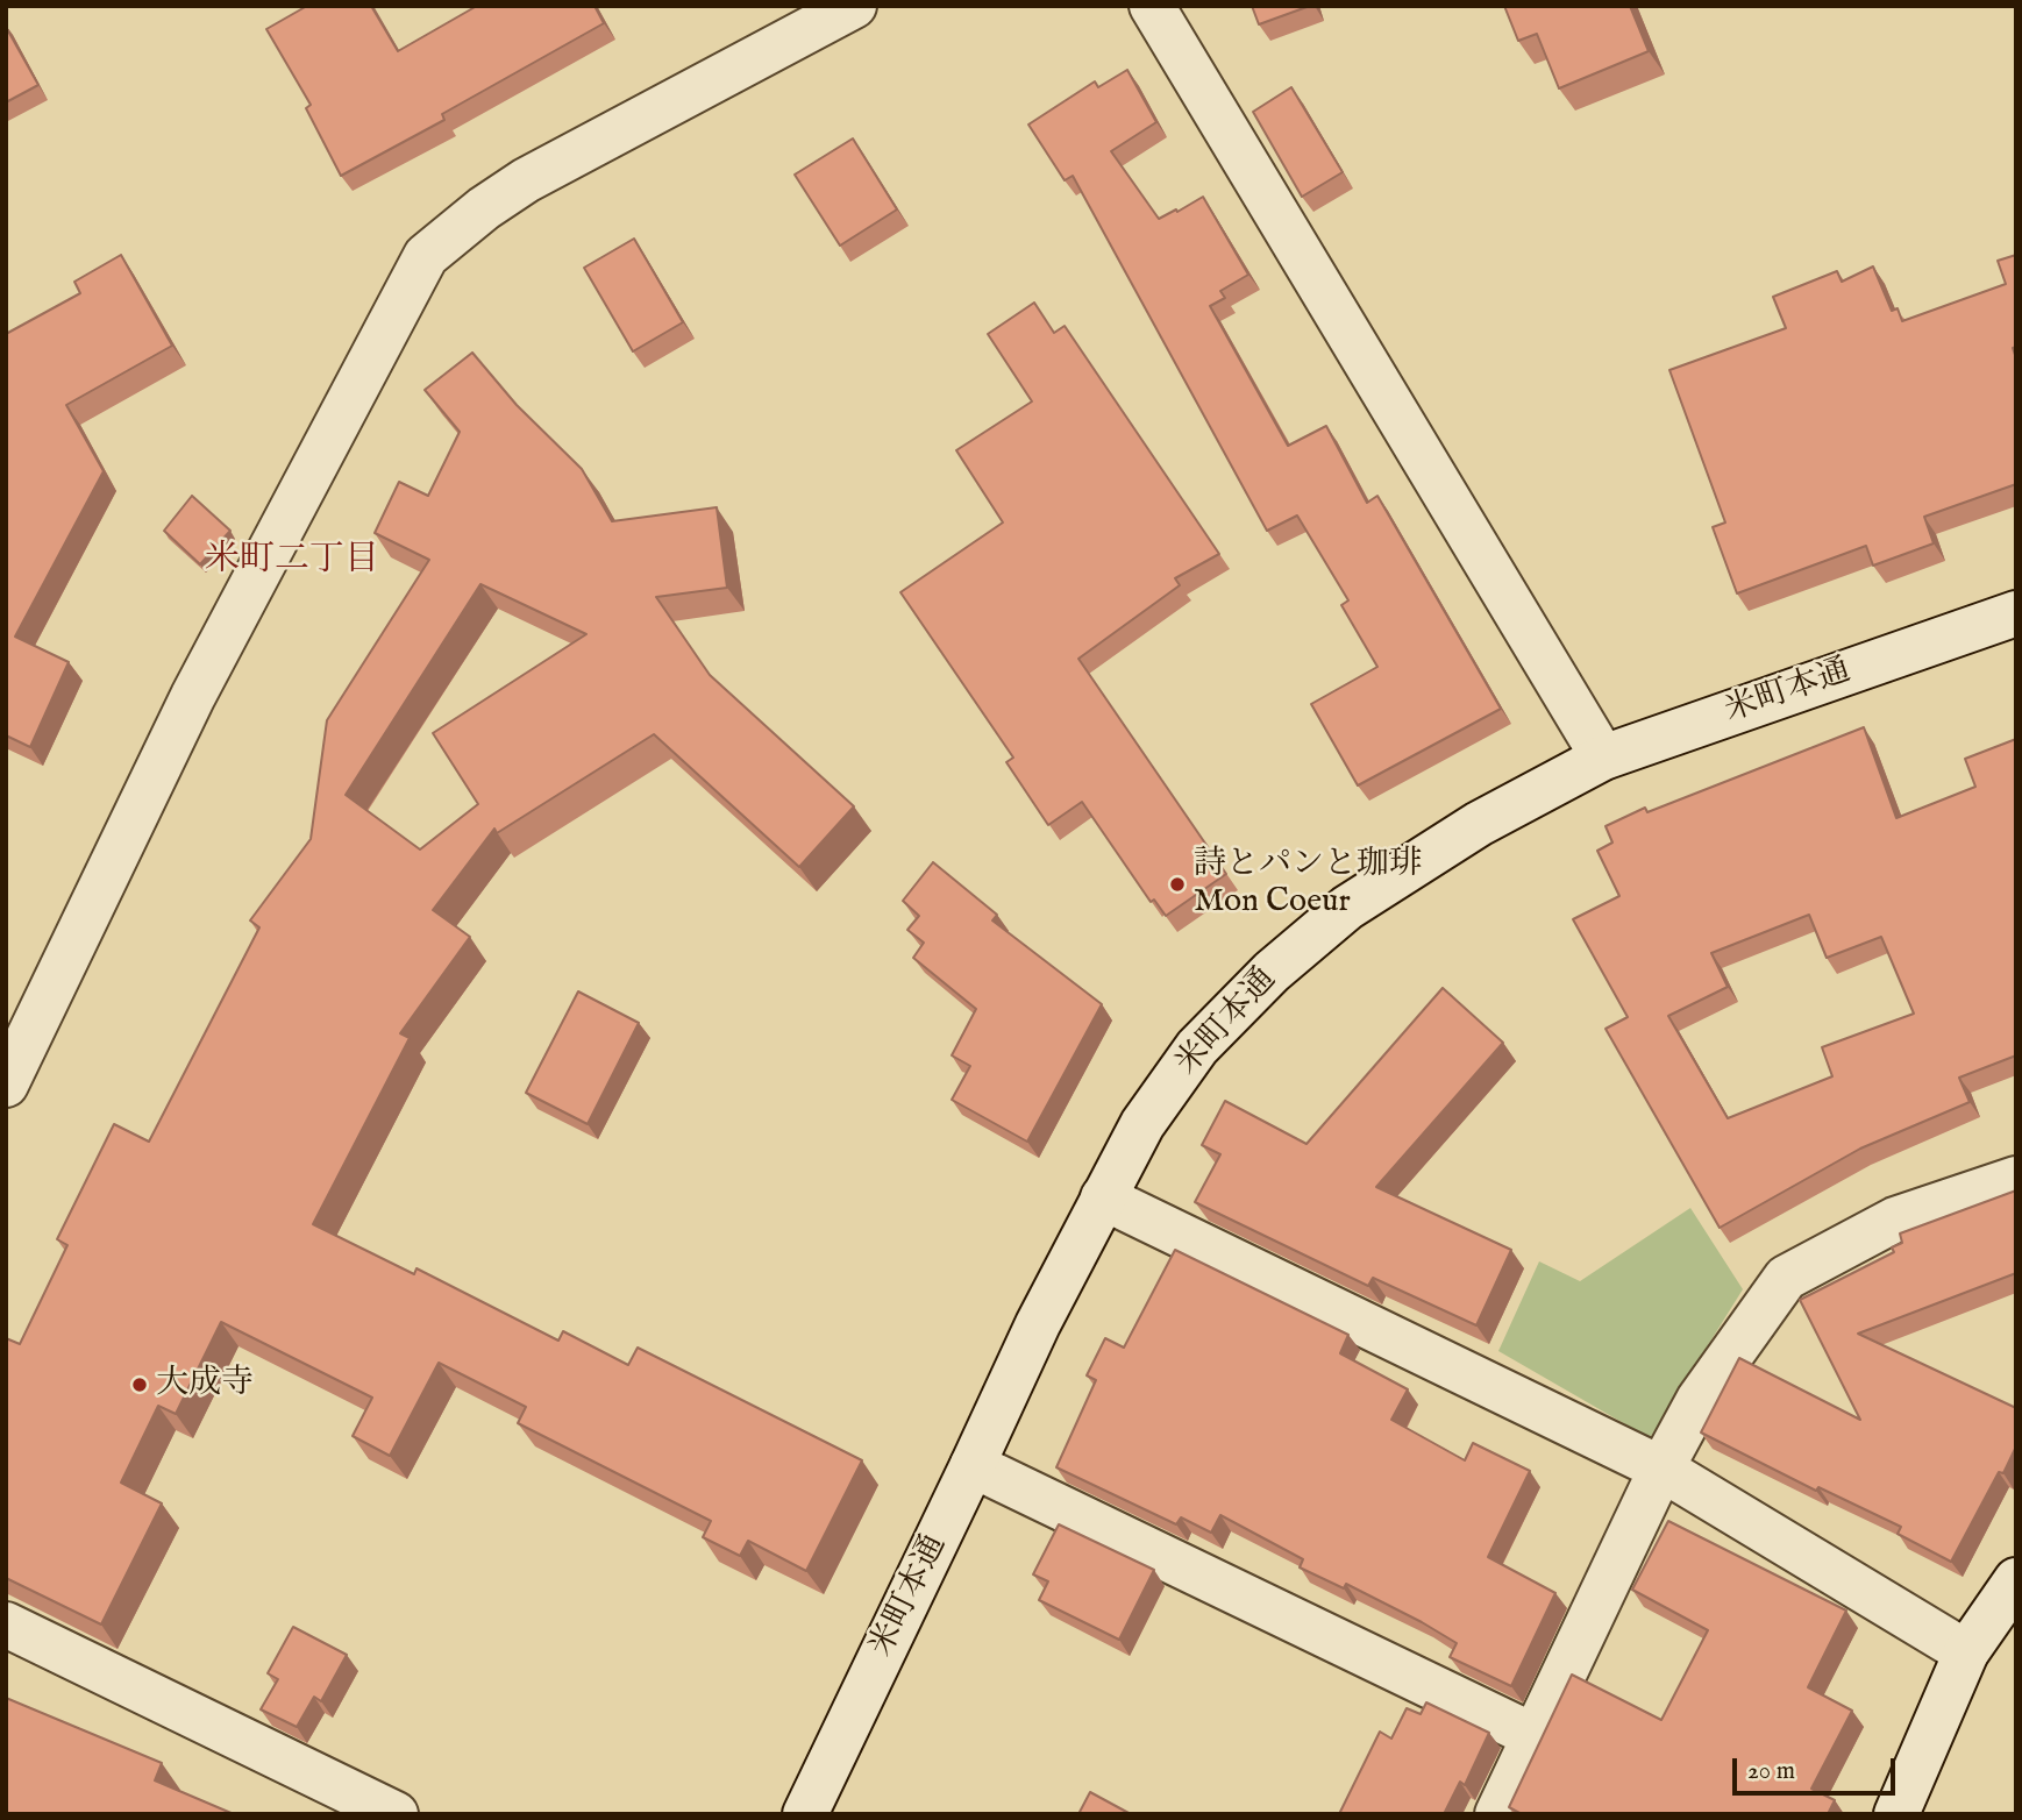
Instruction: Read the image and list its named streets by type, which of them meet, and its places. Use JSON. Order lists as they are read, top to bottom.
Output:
{
  "streets": {
    "street": ["米町本通"]
  },
  "districts": ["米町二丁目"],
  "places": ["詩とパンと珈琲 Mon Coeur", "大成寺"],
  "scale_bar": "20 m"
}
